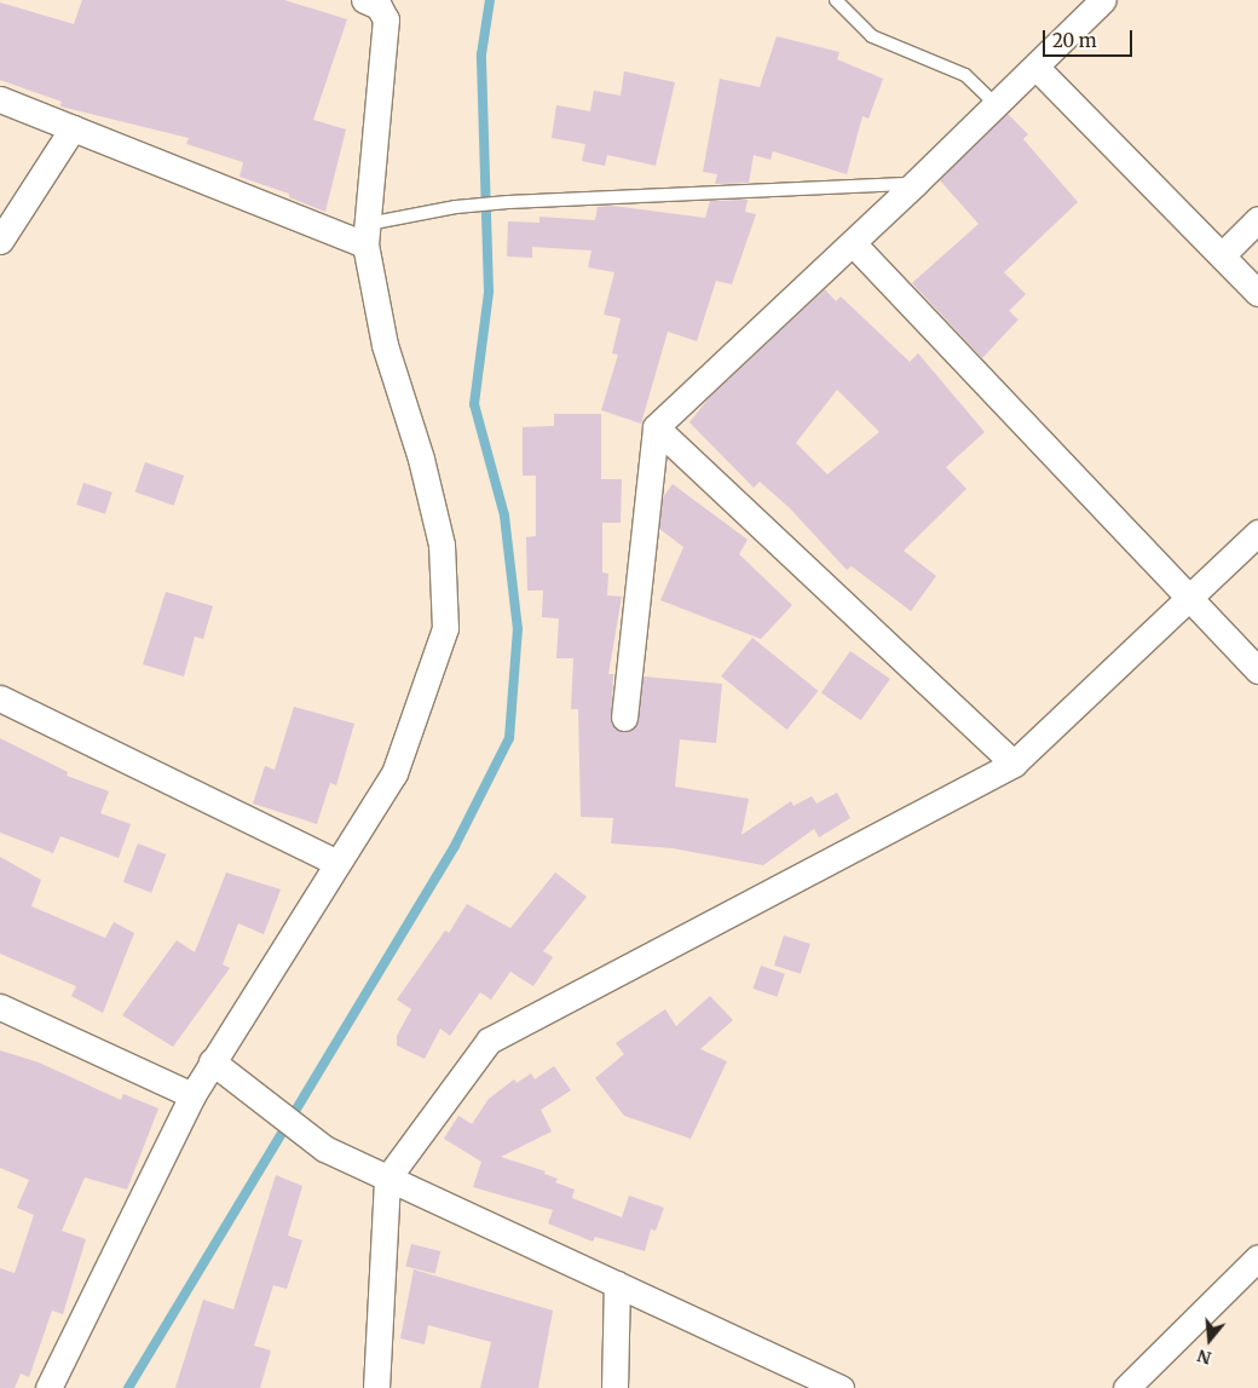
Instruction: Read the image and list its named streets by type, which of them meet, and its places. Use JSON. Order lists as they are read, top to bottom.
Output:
{
  "scale_bar": "20 m",
  "north": "bottom"
}
